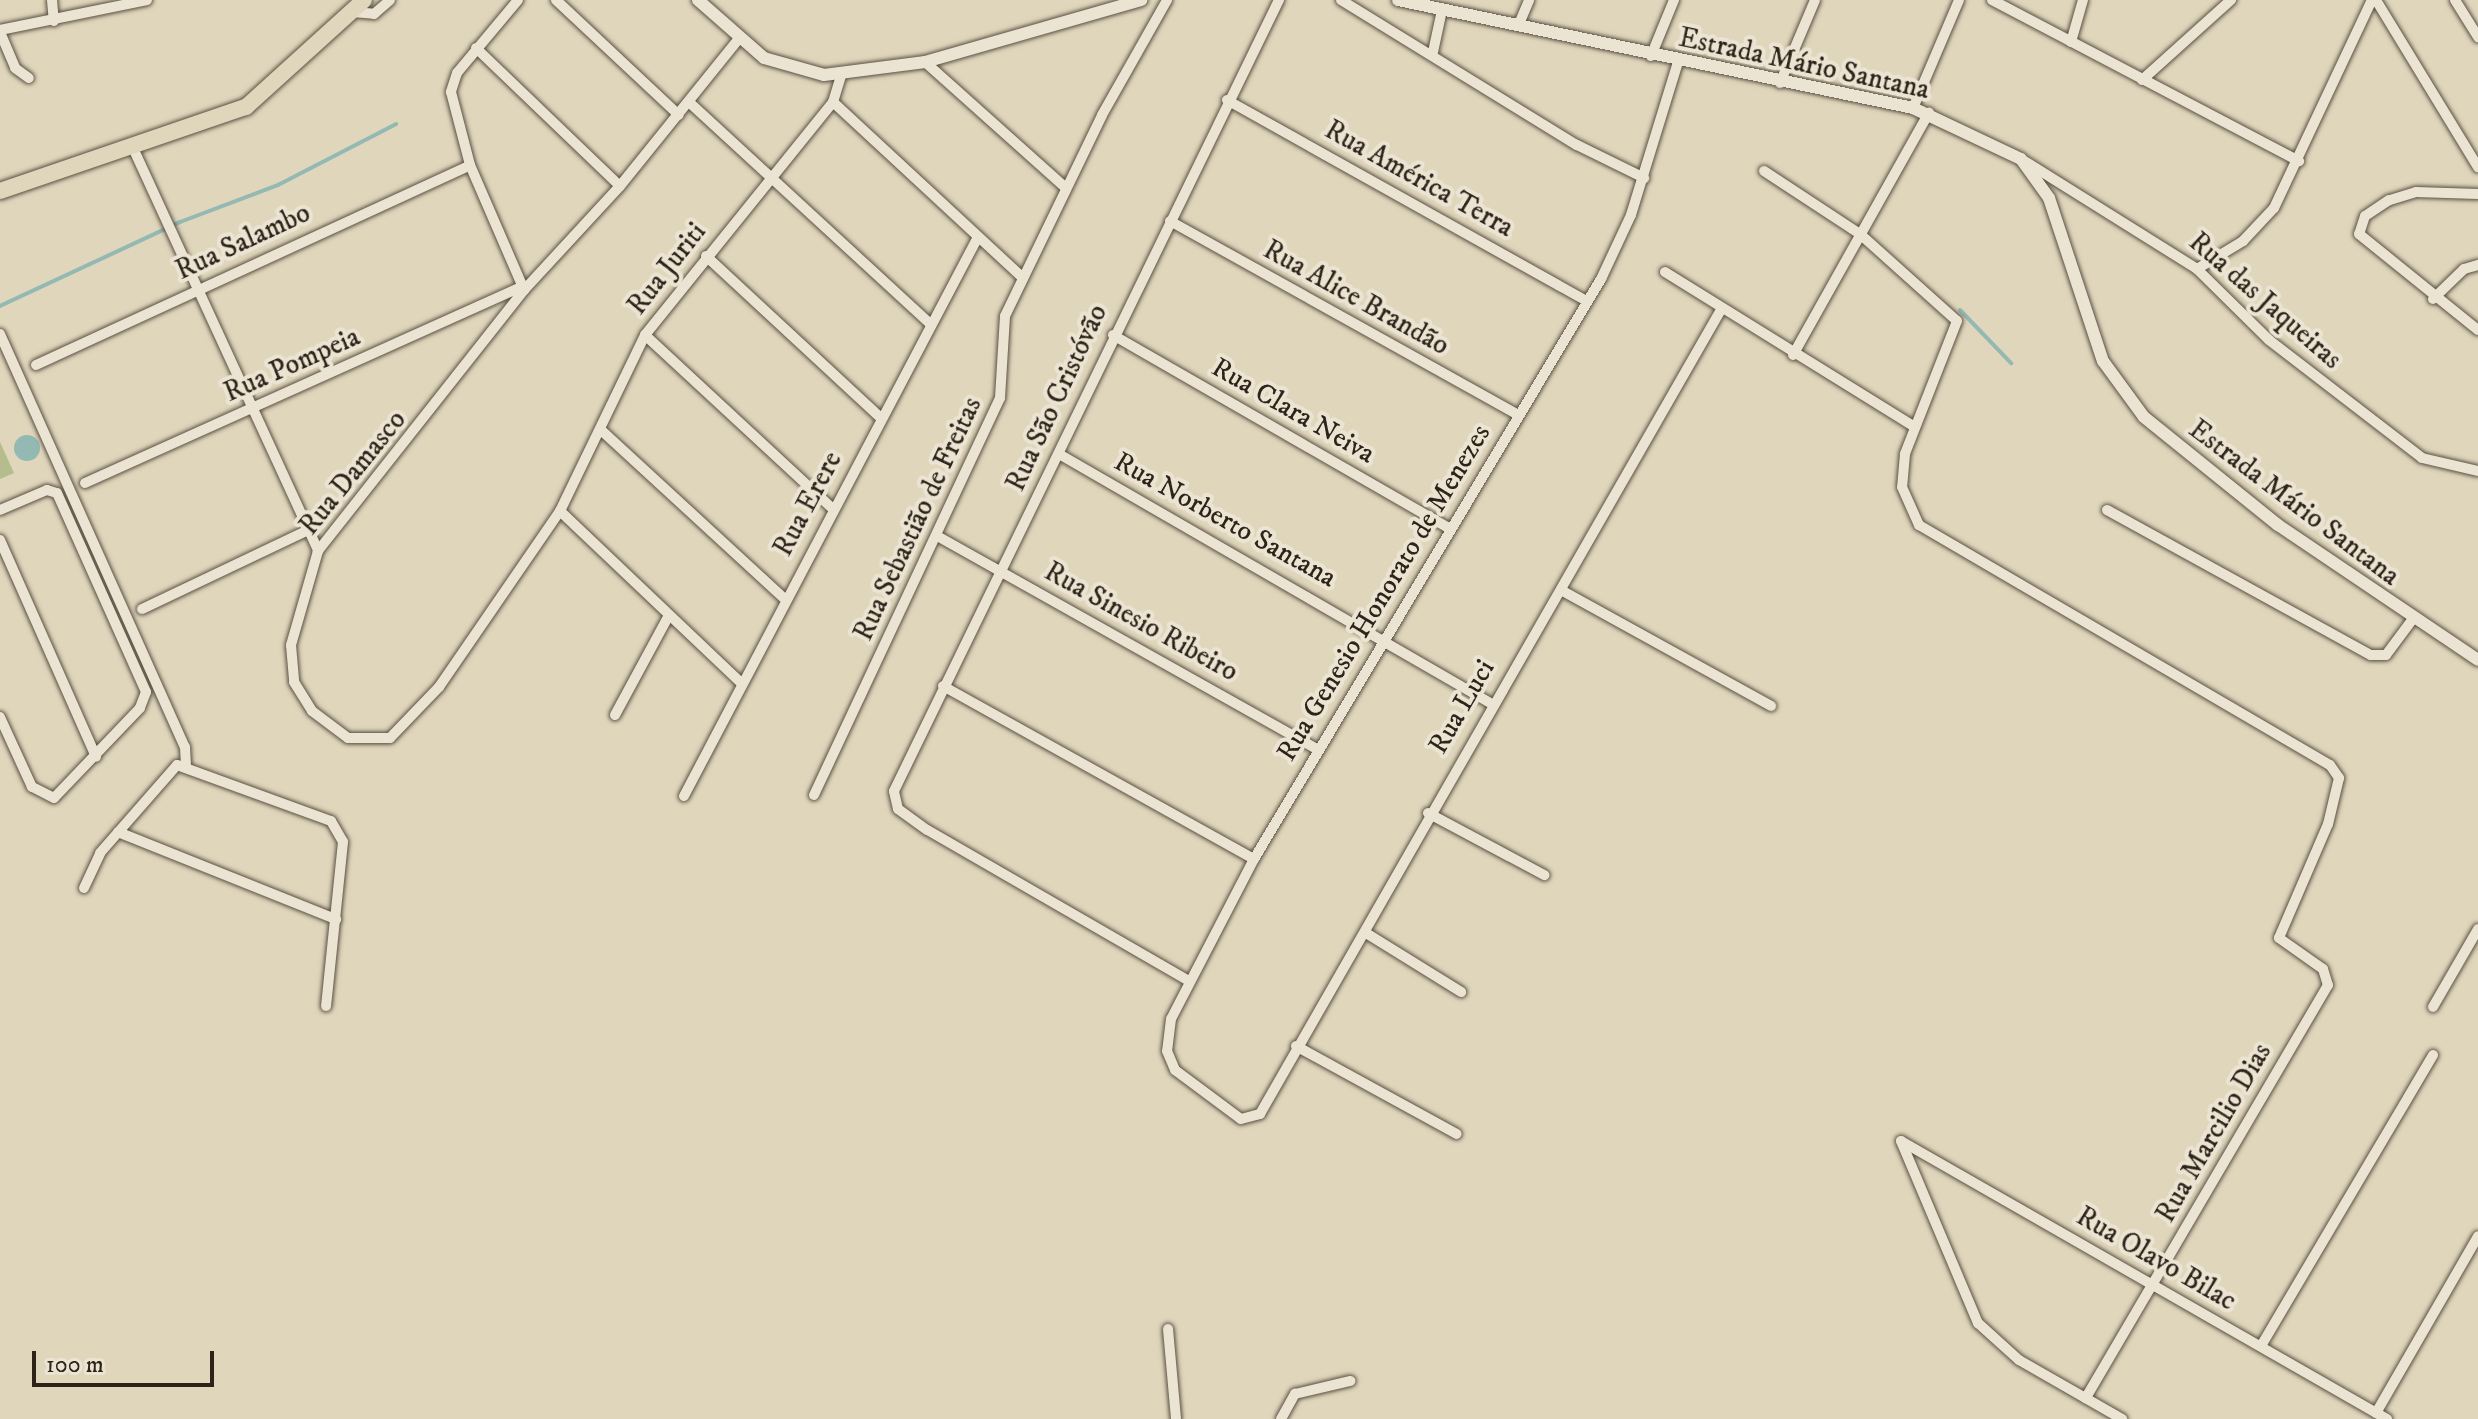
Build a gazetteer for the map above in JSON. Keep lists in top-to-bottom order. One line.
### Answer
{"streets":{"street":["Estrada Mário Santana","Rua América Terra","Rua Salambo","Rua Juriti","Rua Alice Brandão","Rua das Jaqueiras","Rua Pompeia","Rua São Cristóvão","Rua Clara Neiva","Rua Damasco","Rua Erere","Rua Sebastião de Freitas","Rua Norberto Santana","Rua Genesio Honorato de Menezes","Rua Sinesio Ribeiro","Rua Luci","Rua Marcilio Dias","Rua Olavo Bilac"]},"crossings":[["Estrada Mário Santana","Rua das Jaqueiras"],["Estrada Mário Santana","Rua Genesio Honorato de Menezes"],["Rua América Terra","Rua São Cristóvão"],["Rua América Terra","Rua Genesio Honorato de Menezes"],["Rua Juriti","Rua Damasco"],["Rua Alice Brandão","Rua São Cristóvão"],["Rua Alice Brandão","Rua Genesio Honorato de Menezes"],["Rua Pompeia","Rua Damasco"],["Rua São Cristóvão","Rua Clara Neiva"],["Rua São Cristóvão","Rua Norberto Santana"],["Rua São Cristóvão","Rua Genesio Honorato de Menezes"],["Rua São Cristóvão","Rua Sinesio Ribeiro"],["Rua Clara Neiva","Rua Genesio Honorato de Menezes"],["Rua Sebastião de Freitas","Rua Sinesio Ribeiro"],["Rua Norberto Santana","Rua Genesio Honorato de Menezes"],["Rua Norberto Santana","Rua Luci"],["Rua Genesio Honorato de Menezes","Rua Sinesio Ribeiro"],["Rua Genesio Honorato de Menezes","Rua Luci"],["Rua Marcilio Dias","Rua Olavo Bilac"]],"scale_bar":"100 m"}
